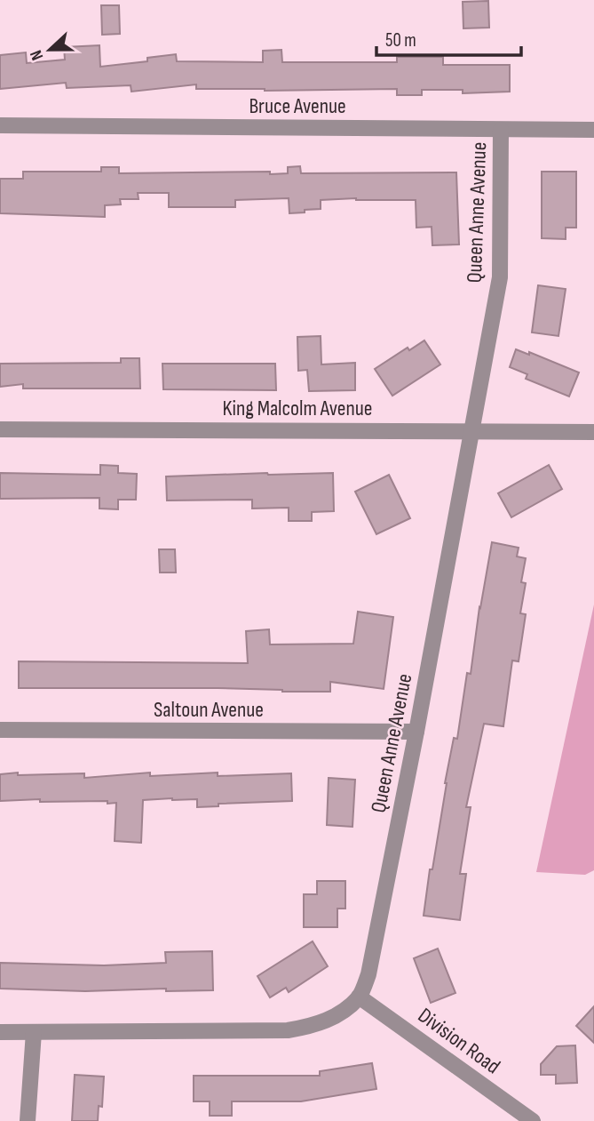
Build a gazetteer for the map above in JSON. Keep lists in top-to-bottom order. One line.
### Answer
{"streets":{"street":["Bruce Avenue","Queen Anne Avenue","King Malcolm Avenue","Saltoun Avenue","Division Road"]},"crossings":[["Bruce Avenue","Queen Anne Avenue"],["Queen Anne Avenue","King Malcolm Avenue"],["Queen Anne Avenue","Saltoun Avenue"],["Queen Anne Avenue","Division Road"]],"scale_bar":"50 m","north":"left"}
